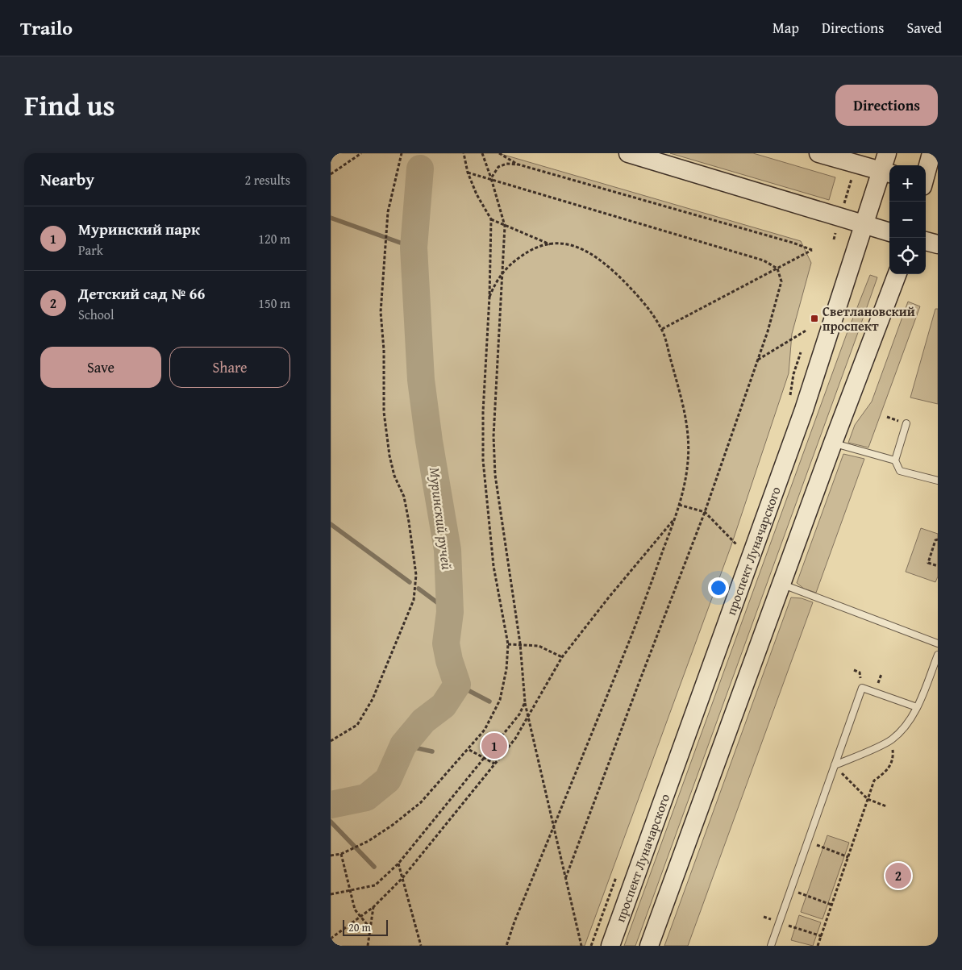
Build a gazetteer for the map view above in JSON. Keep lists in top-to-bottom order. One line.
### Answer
{"streets":{"main road":["проспект Луначарского"]},"water":["Муринский ручей"],"places":{"transit":["Светлановский проспект"]},"scale_bar":"20 m","page":{"header":"Trailo","nav":["Map","Directions","Saved"],"title":"Find us","buttons":["Directions",["Save","Share"]],"heading":["Nearby","2 results"],"map_buttons":["+","−"],"list":[{"mark":"1","name":"Муринский парк","note":"Park","value":"120 m"},{"mark":"2","name":"Детский сад № 66","note":"School","value":"150 m"}],"pins":["1","2"],"scale":"20 m"}}
